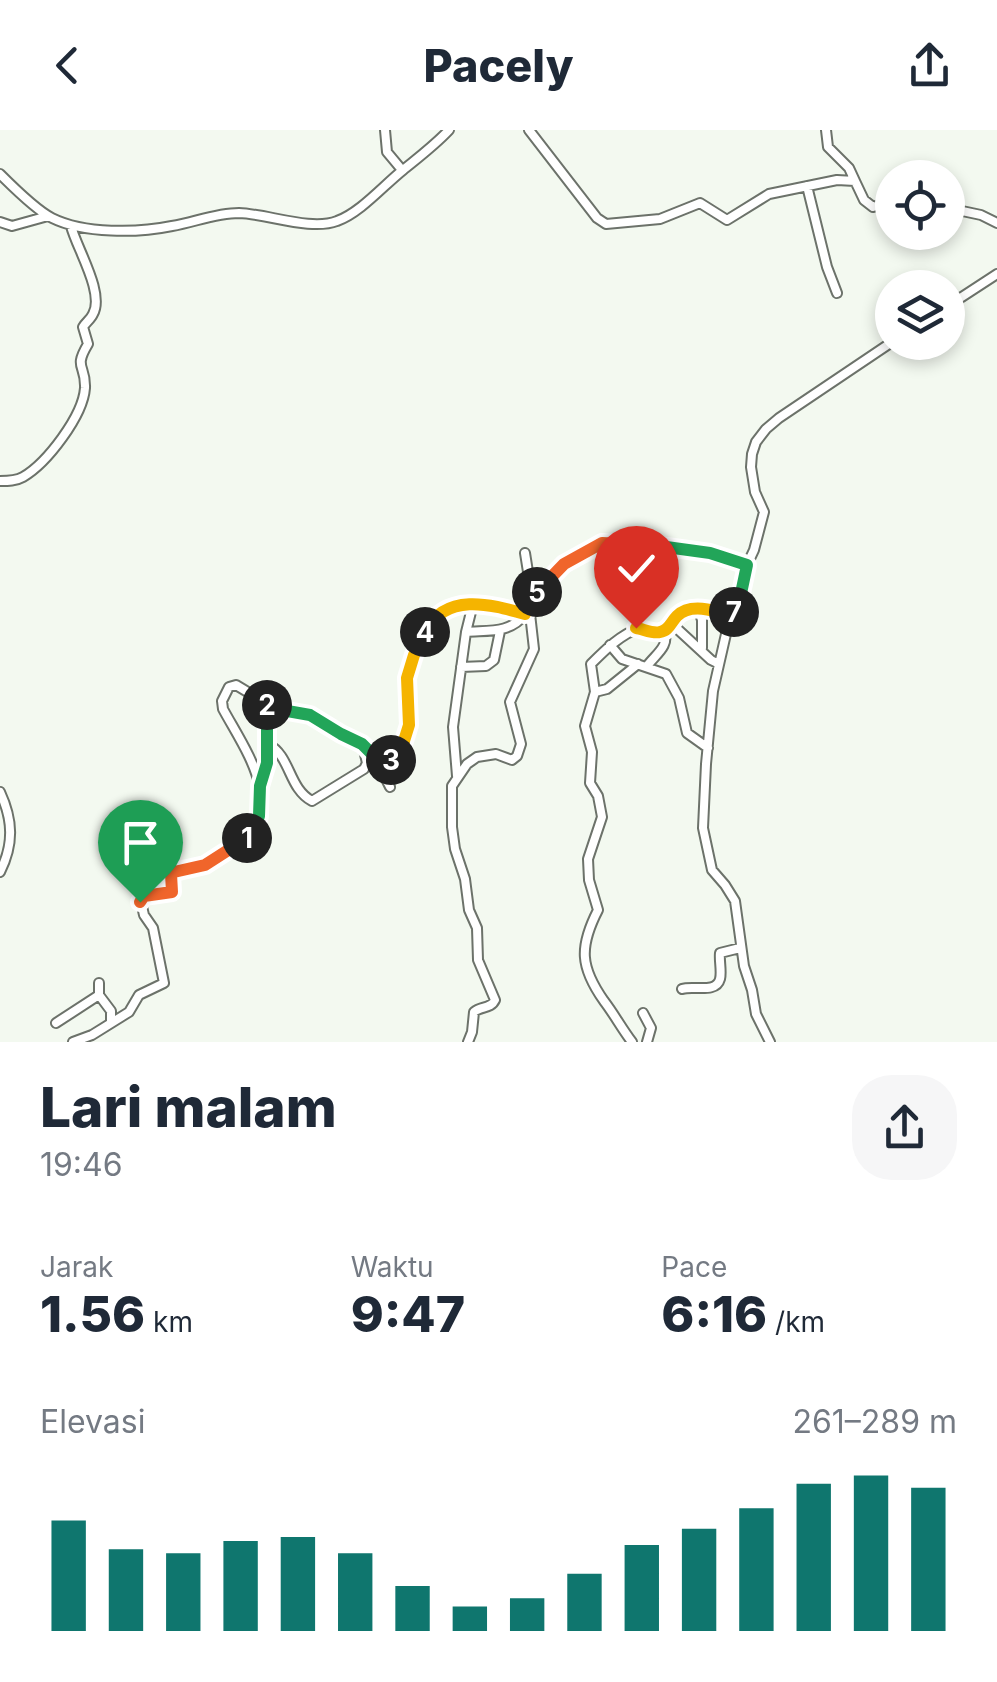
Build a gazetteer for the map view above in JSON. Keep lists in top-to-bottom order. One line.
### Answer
{"page":{"header":"Pacely","pins":["5","7","4","2","3","1"],"heading":["Lari malam","19:46"],"stats":[["Jarak","1.56 km"],["Waktu","9:47"],["Pace","6:16 /km"]],"chart":["Elevasi","261–289 m"]}}
